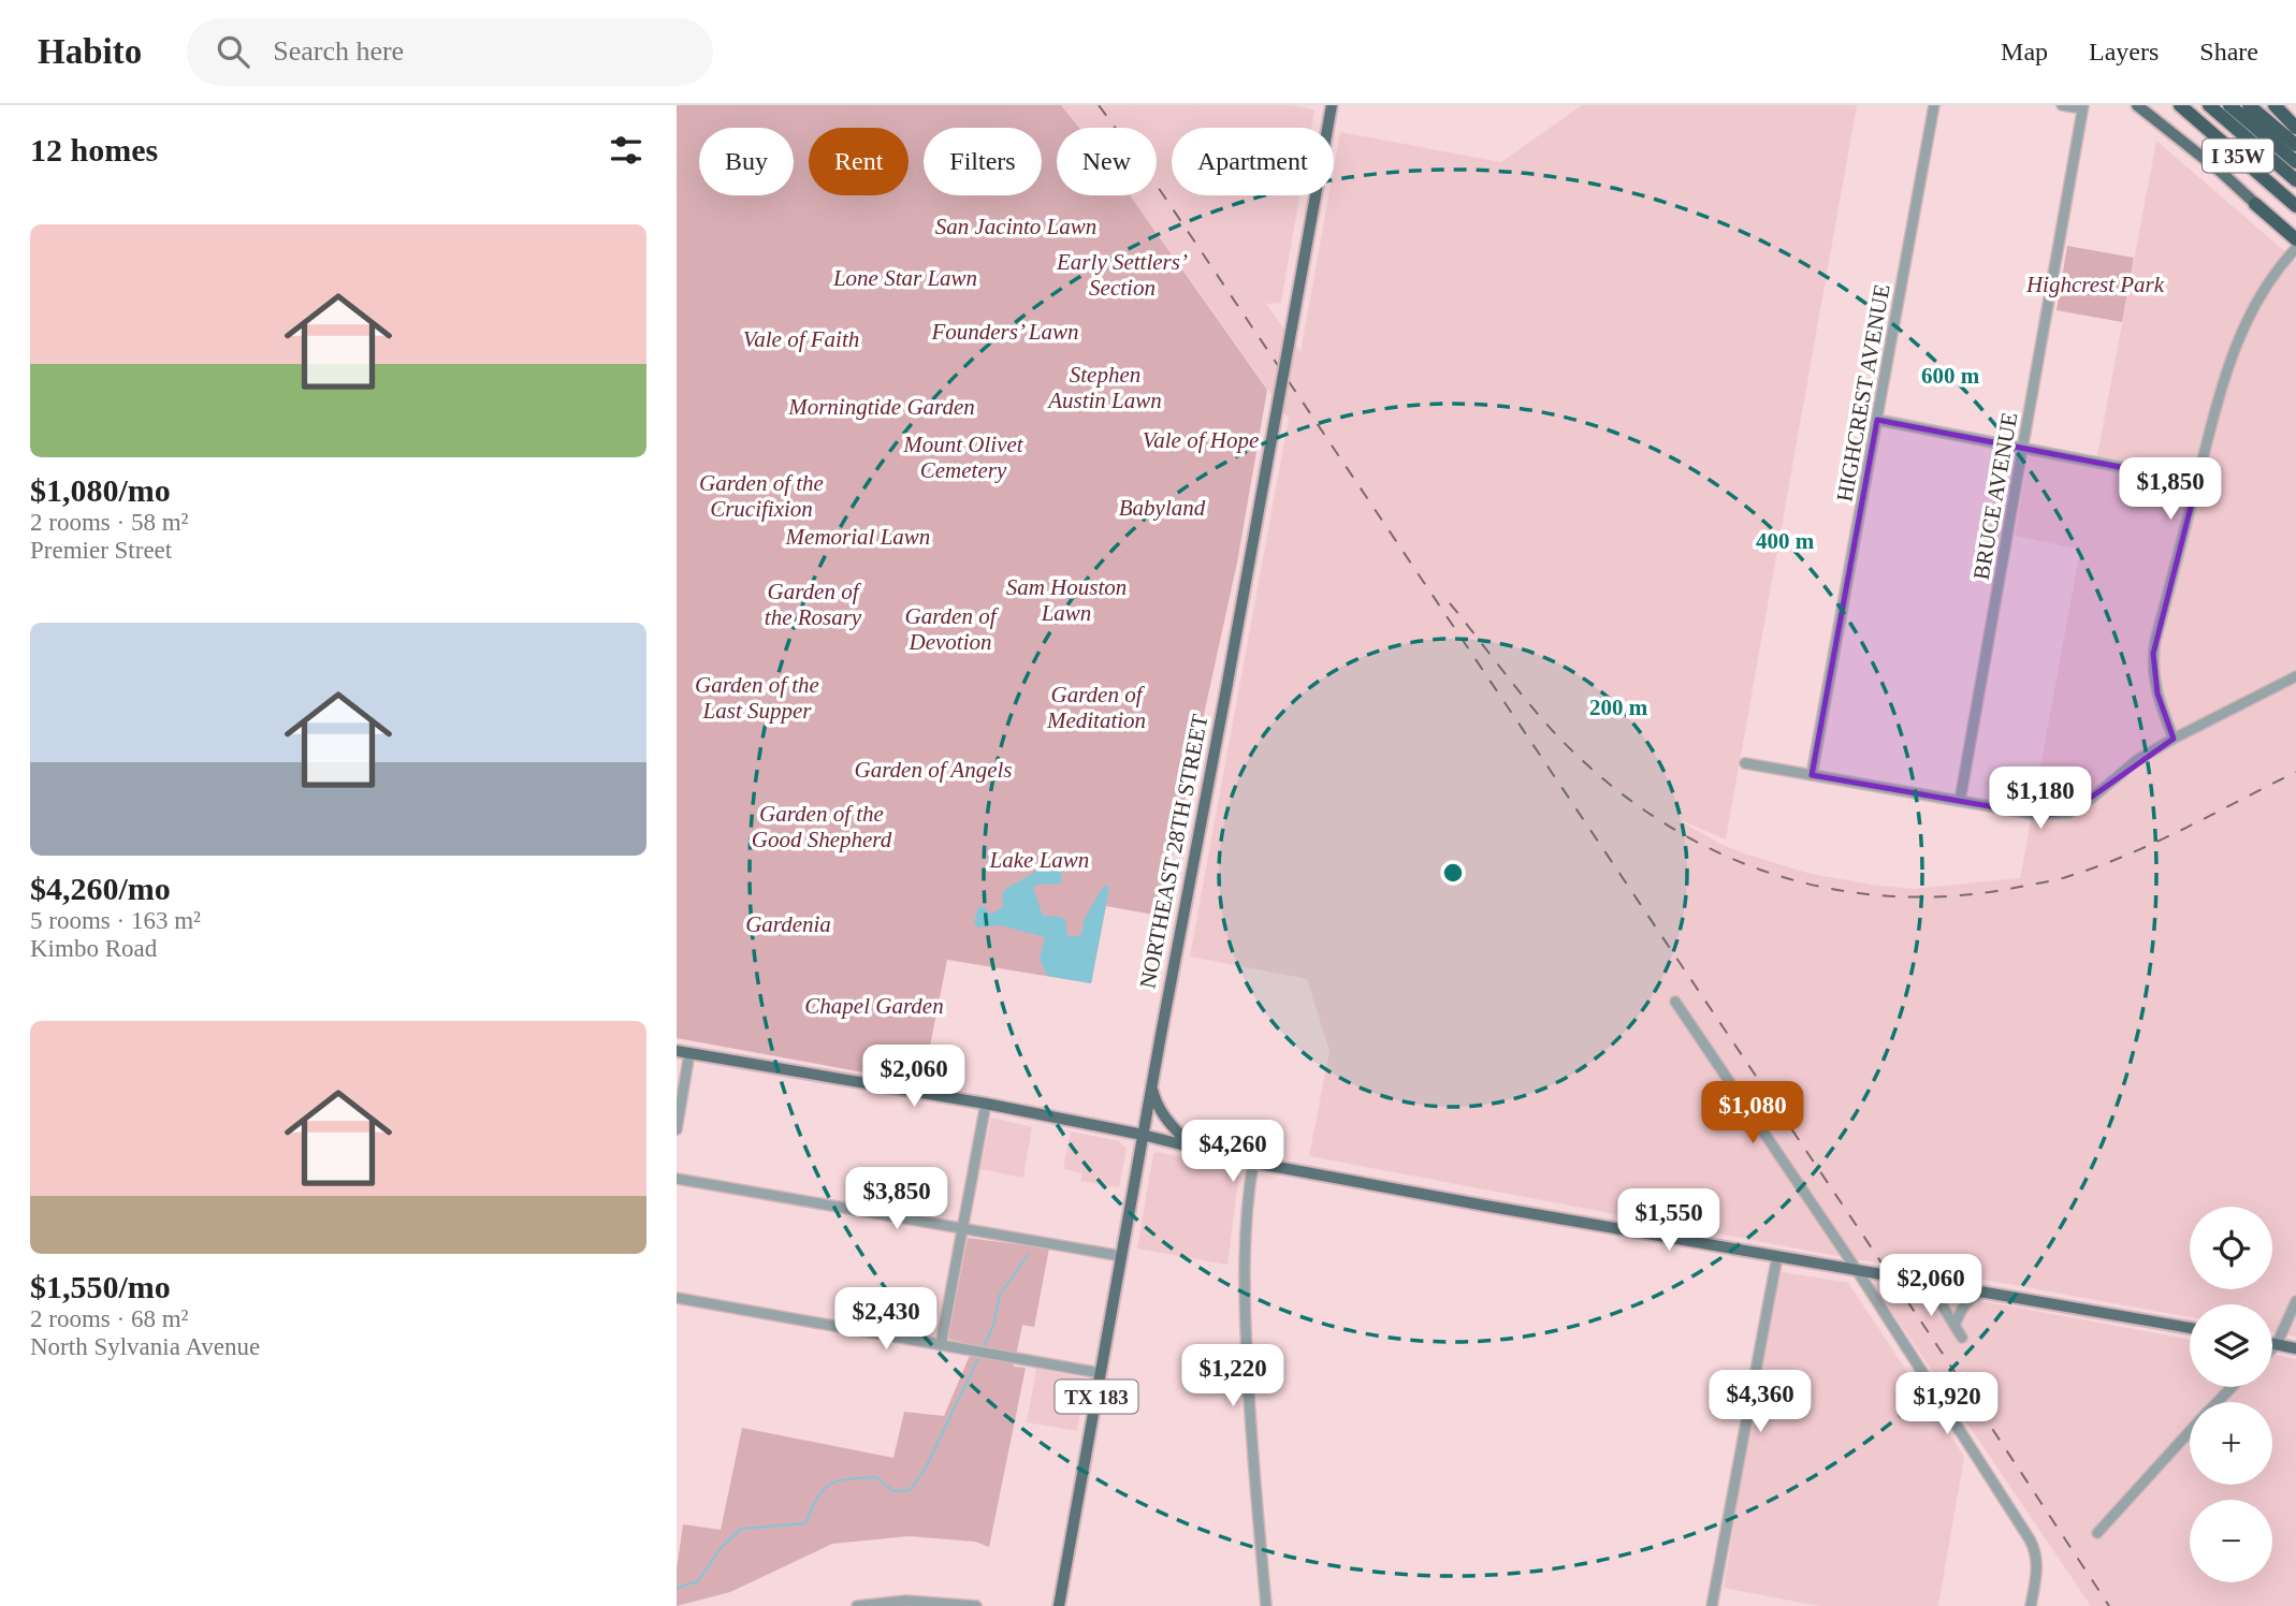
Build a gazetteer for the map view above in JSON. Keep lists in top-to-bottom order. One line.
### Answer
{"streets":{"highway":["I 35W"],"main road":["NORTHEAST 28TH STREET","TX 183"],"street":["HIGHCREST AVENUE","BRUCE AVENUE"]},"parks":["San Jacinto Lawn","Early Settlers’ Section","Lone Star Lawn","Highcrest Park","Founders’ Lawn","Vale of Faith","Stephen Austin Lawn","Morningtide Garden","Vale of Hope","Mount Olivet Cemetery","Garden of the Crucifixion","Babyland","Memorial Lawn","Sam Houston Lawn","Garden of the Rosary","Garden of Devotion","Garden of the Last Supper","Garden of Meditation","Garden of Angels","Garden of the Good Shepherd","Lake Lawn","Gardenia","Chapel Garden"],"page":{"header":"Habito","search":"Search here","nav":["Map","Layers","Share"],"heading":"12 homes","chip":["Buy","Rent","Filters","New","Apartment"],"list":[{"name":"$1,080/mo","note":"2 rooms · 58 m² · Premier Street"},{"name":"$4,260/mo","note":"5 rooms · 163 m² · Kimbo Road"},{"name":"$1,550/mo","note":"2 rooms · 68 m² · North Sylvania Avenue"}],"price":["$1,850","$1,180","$2,060","$1,080","$4,260","$3,850","$1,550","$2,060","$2,430","$1,220","$4,360","$1,920"],"map_buttons":["+","−"]},"rings":["600 m","400 m","200 m"]}
